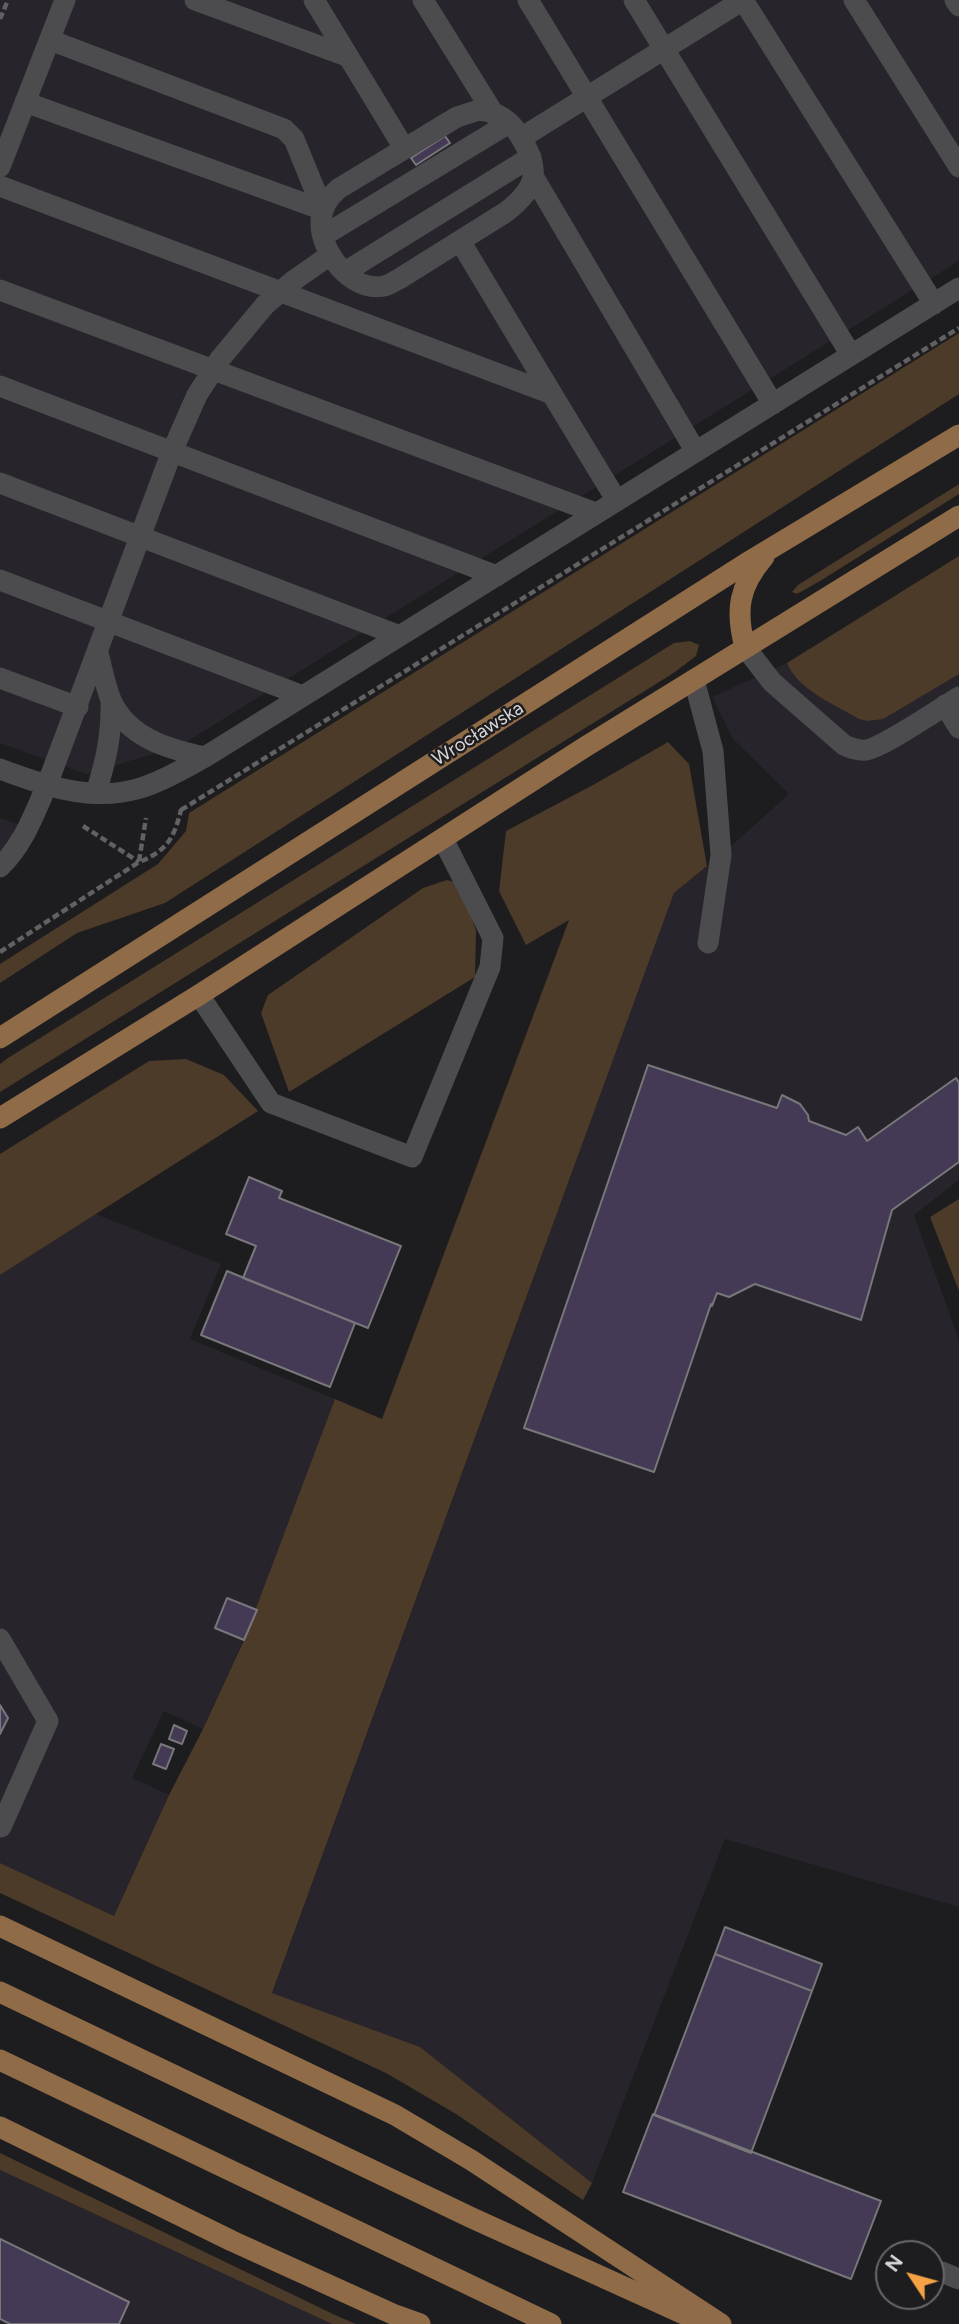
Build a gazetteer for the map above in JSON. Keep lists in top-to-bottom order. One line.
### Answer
{"streets":{"main road":["Wrocławska"]},"north":"top left"}
